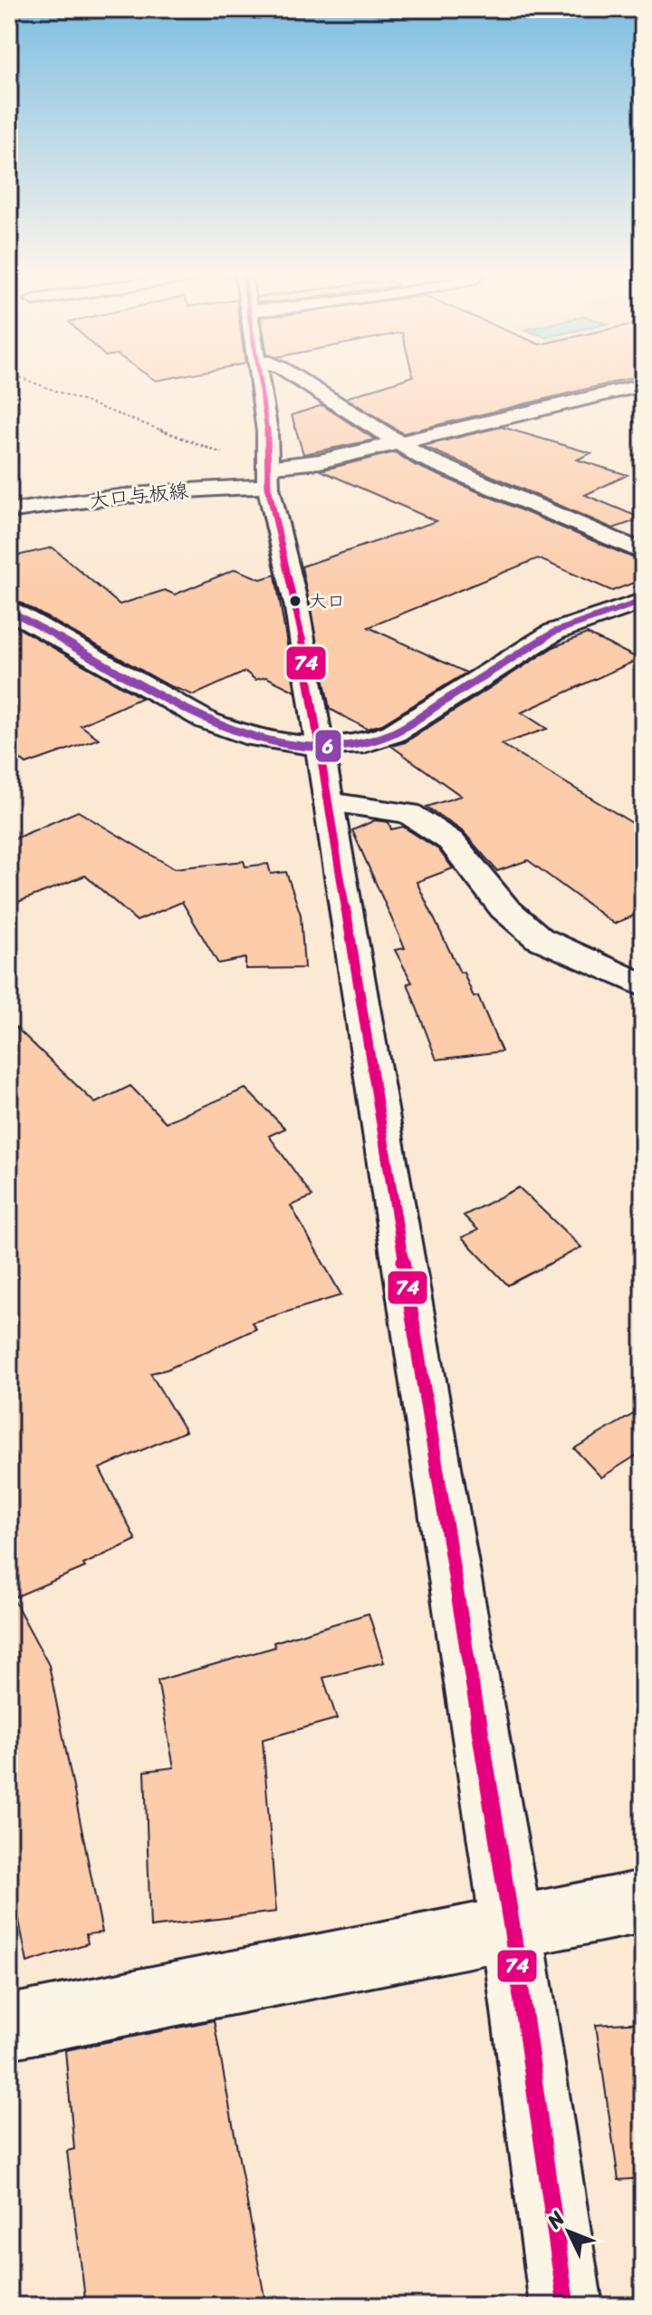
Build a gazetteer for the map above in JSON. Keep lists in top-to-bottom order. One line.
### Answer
{"streets":{"street":["大口与板線"]},"places":["大口"],"lines":["transit line 74","transit line 6"],"north":"top left"}
